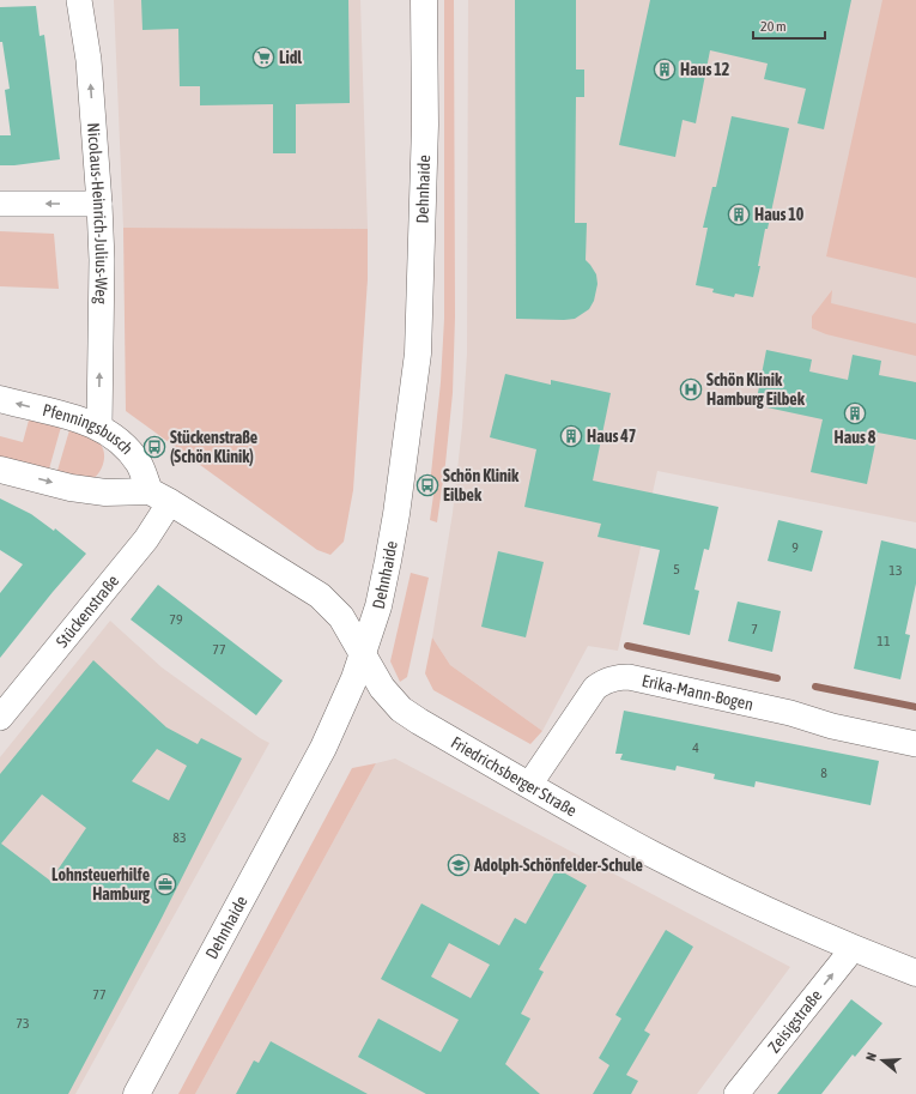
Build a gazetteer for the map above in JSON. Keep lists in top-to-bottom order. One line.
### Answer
{"streets":{"street":["Dehnhaide","Nicolaus-Heinrich-Julius-Weg","Pfenningsbusch","Stückenstraße","Erika-Mann-Bogen","Friedrichsberger Straße","Zeisigstraße"]},"crossings":[["Dehnhaide","Friedrichsberger Straße"],["Nicolaus-Heinrich-Julius-Weg","Pfenningsbusch"],["Pfenningsbusch","Stückenstraße"],["Pfenningsbusch","Friedrichsberger Straße"],["Stückenstraße","Friedrichsberger Straße"],["Erika-Mann-Bogen","Friedrichsberger Straße"],["Friedrichsberger Straße","Zeisigstraße"]],"one_way":["Nicolaus-Heinrich-Julius-Weg","Zeisigstraße"],"places":{"supermarket":["Lidl"],"building":["Haus 12","Haus 10","Haus 8","Haus 47"],"hospital":["Schön Klinik Hamburg Eilbek"],"bus stop":["Stückenstraße (Schön Klinik)","Schön Klinik Eilbek"],"school or university":["Adolph-Schönfelder-Schule"],"office":["Lohnsteuerhilfe Hamburg"]},"house_numbers":["9","5","13","79","7","11","77","4","8","83","77","73"],"scale_bar":"20 m","north":"left"}
